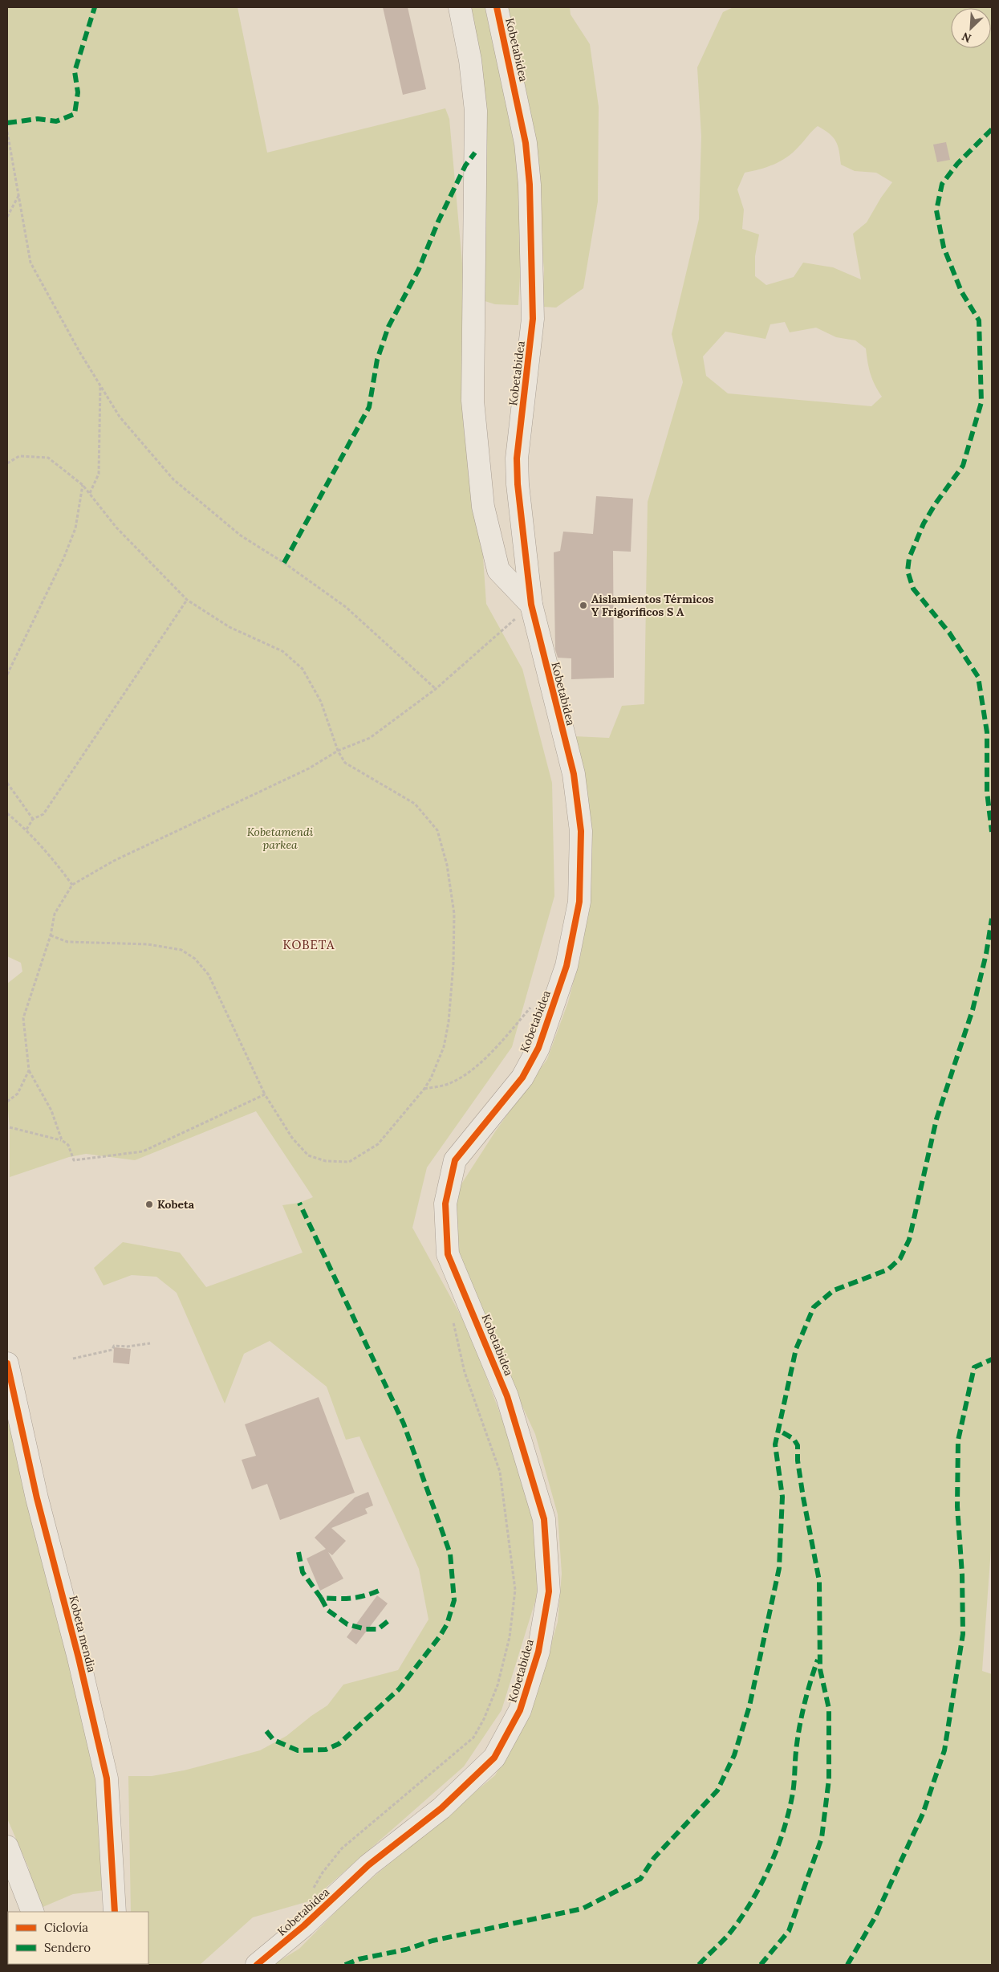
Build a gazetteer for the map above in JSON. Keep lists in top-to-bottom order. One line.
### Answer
{"streets":{"street":["Kobetabidea","Kobeta mendia"]},"districts":["KOBETA"],"parks":["Kobetamendi parkea"],"places":["Aislamientos Térmicos Y Frigoríficos S A","Kobeta"],"legend":["Ciclovía","Sendero"],"north":"bottom left"}
